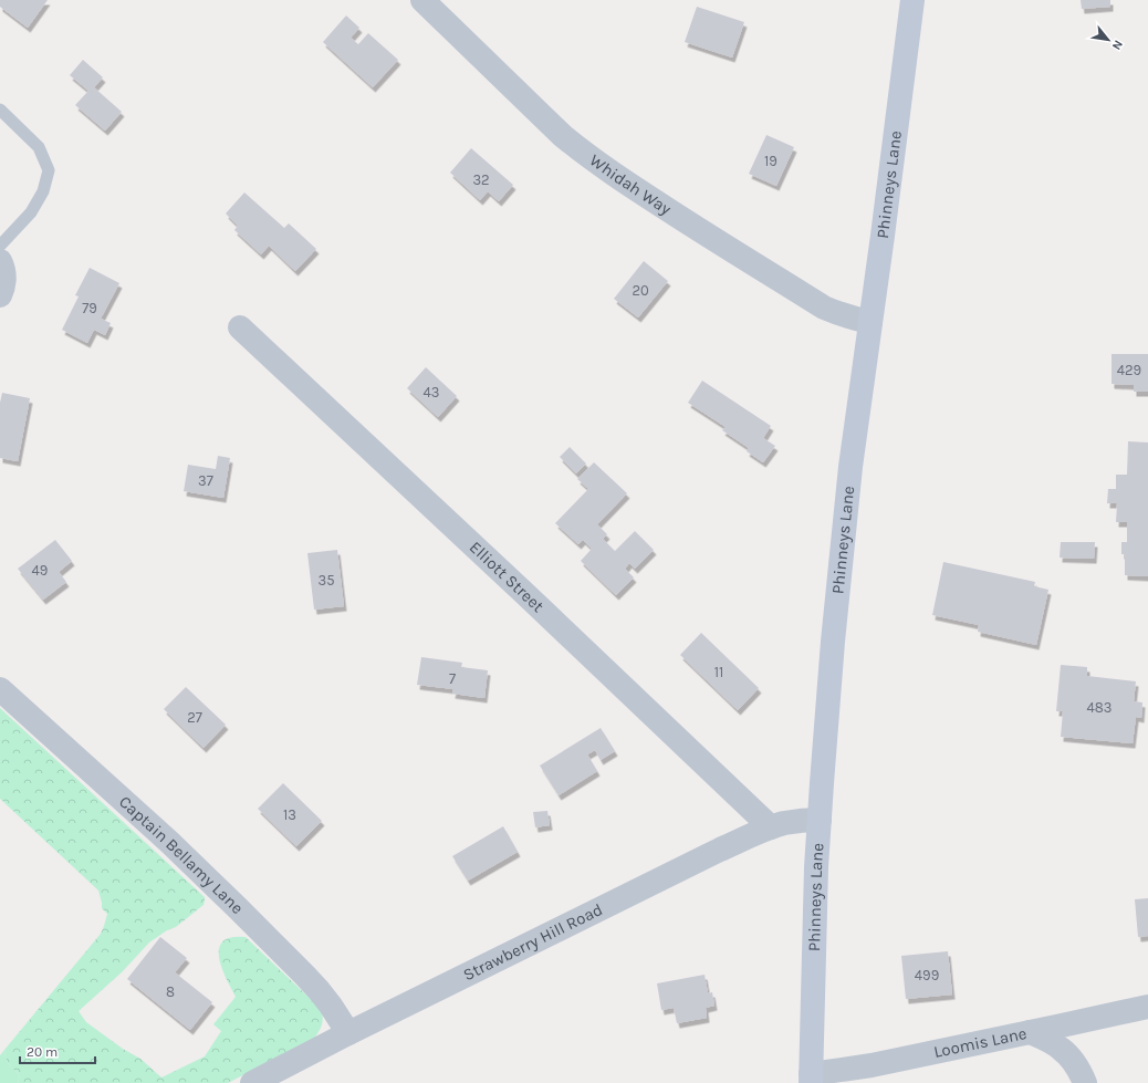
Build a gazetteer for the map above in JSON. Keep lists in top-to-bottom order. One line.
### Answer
{"streets":{"main road":["Phinneys Lane"],"street":["Whidah Way","Elliott Street","Captain Bellamy Lane","Strawberry Hill Road","Loomis Lane"]},"crossings":[["Whidah Way","Phinneys Lane"],["Phinneys Lane","Strawberry Hill Road"],["Phinneys Lane","Loomis Lane"],["Elliott Street","Strawberry Hill Road"],["Captain Bellamy Lane","Strawberry Hill Road"]],"house_numbers":["19","32","20","79","429","43","37","49","35","11","7","483","27","13","499","8"],"scale_bar":"20 m","north":"bottom right"}
